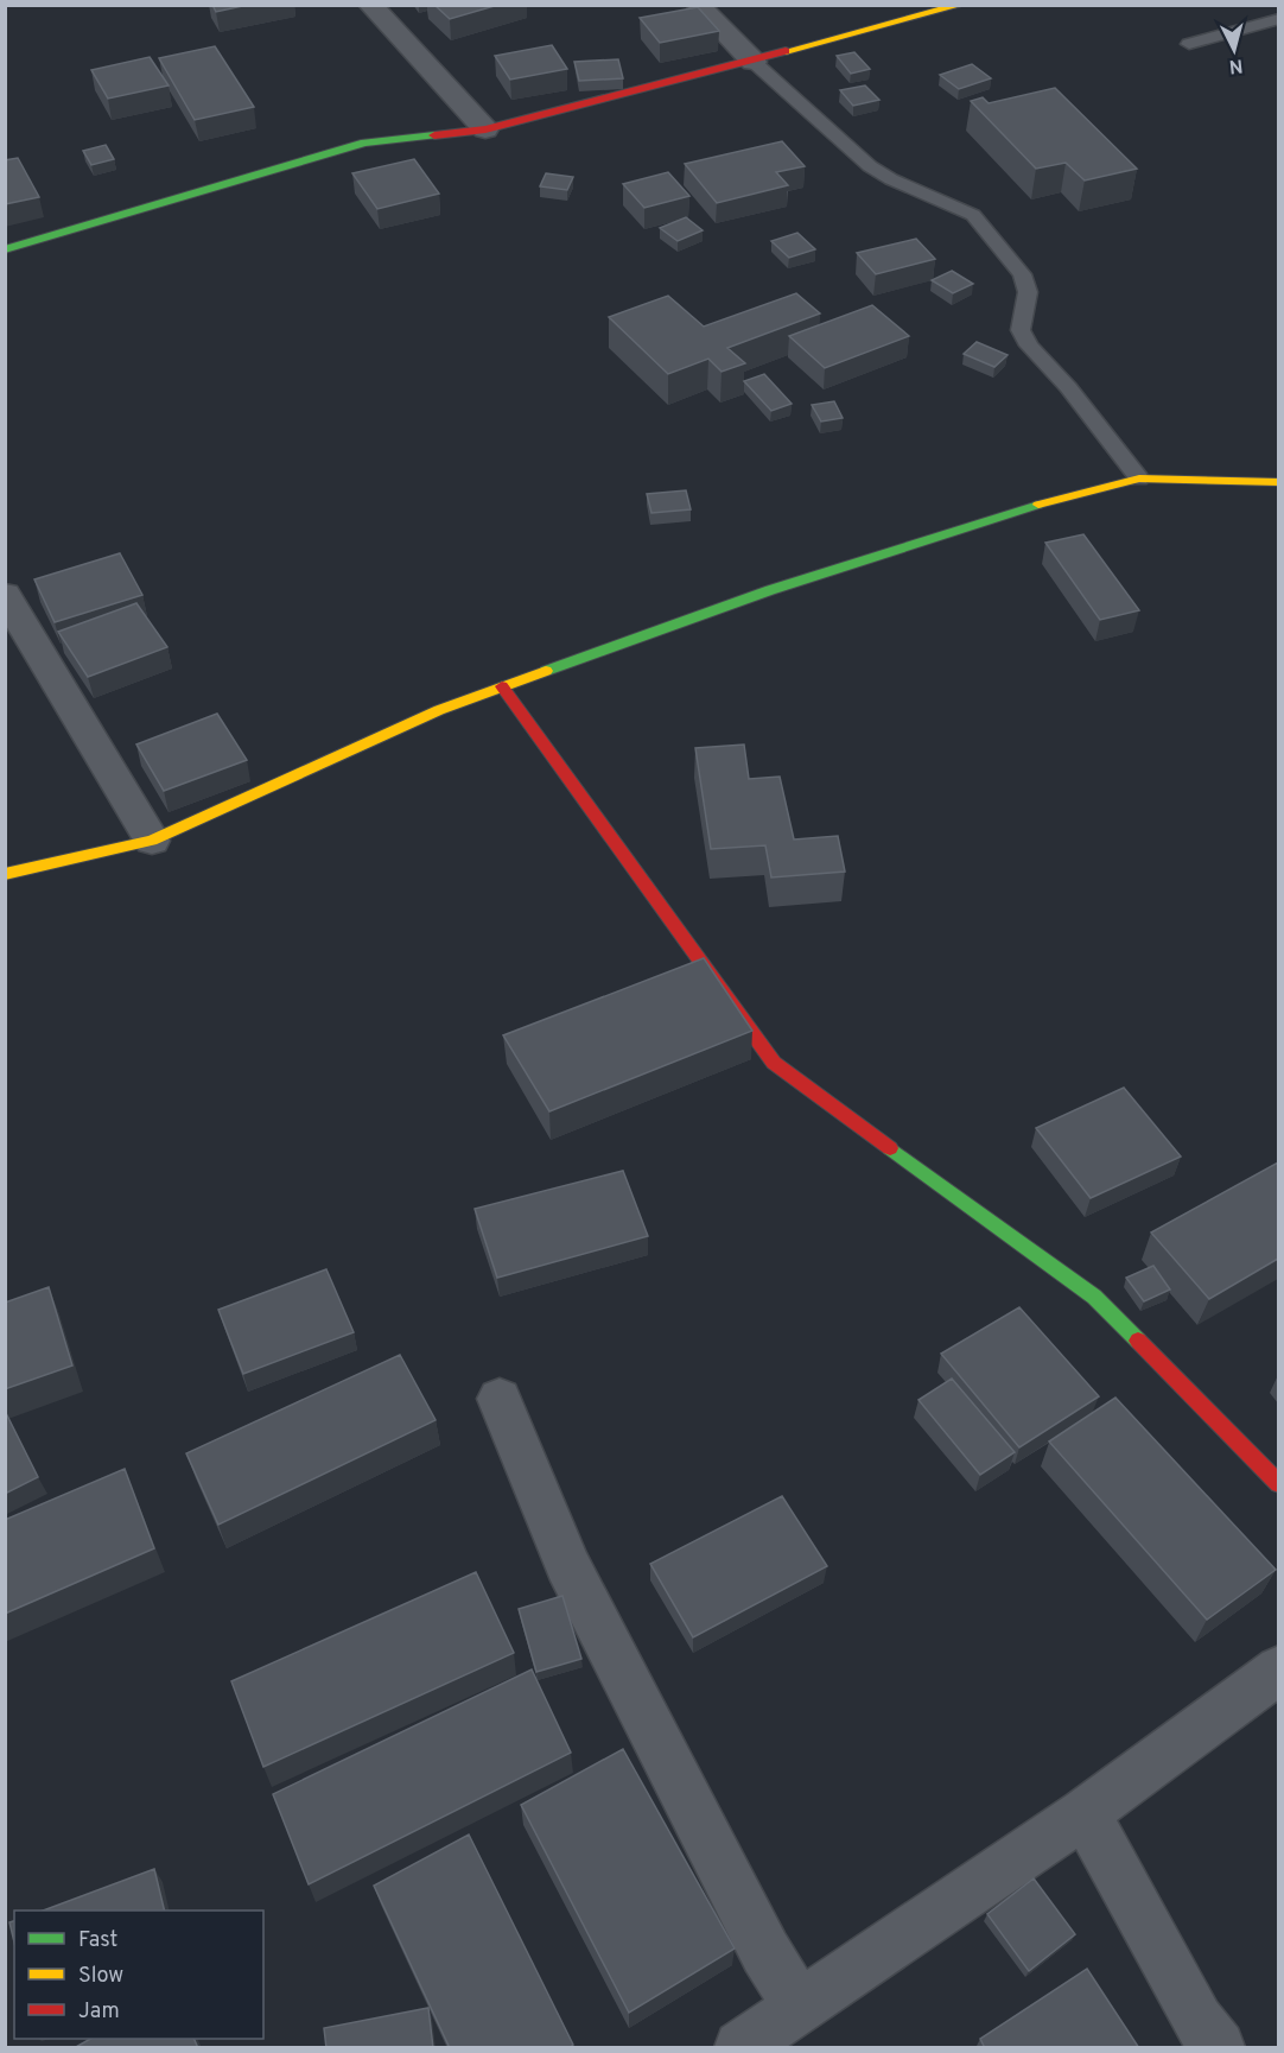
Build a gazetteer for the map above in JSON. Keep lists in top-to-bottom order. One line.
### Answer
{"legend":["Fast","Slow","Jam"],"north":"bottom"}
